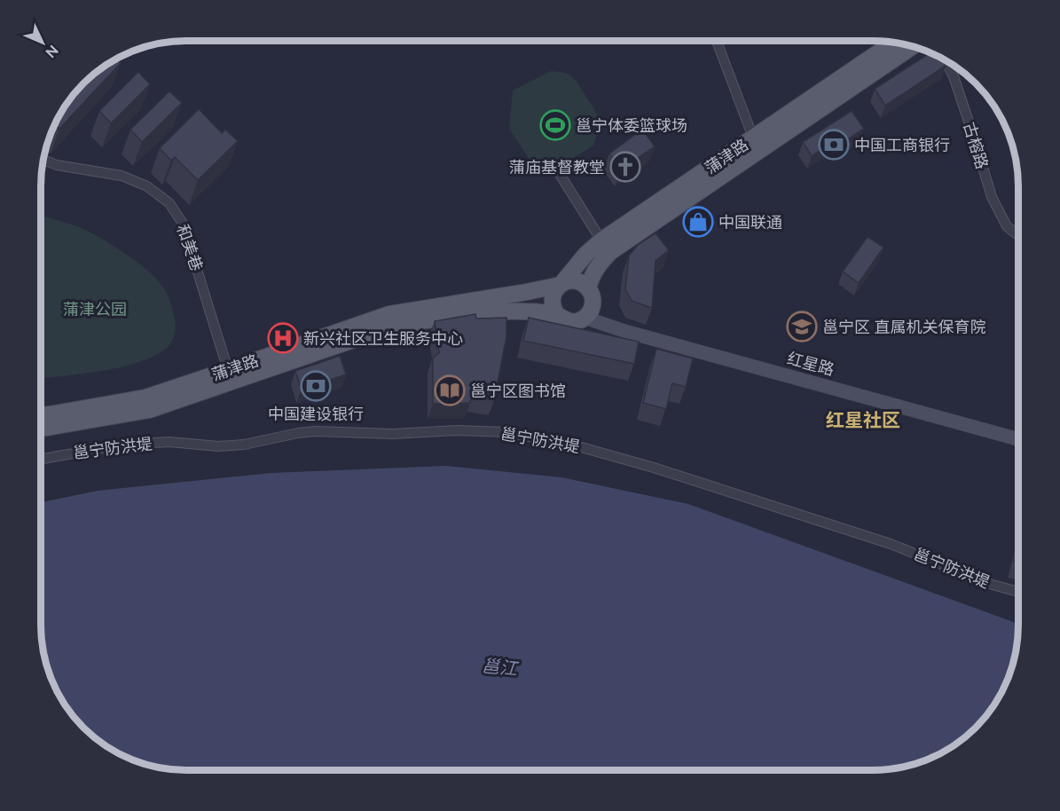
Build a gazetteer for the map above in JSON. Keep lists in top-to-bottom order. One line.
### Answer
{"streets":{"main road":["蒲津路","红星路"],"street":["古榕路","和美巷","邕宁防洪堤"]},"crossings":[["蒲津路","和美巷"],["蒲津路","红星路"]],"districts":["红星社区"],"water":["邕江"],"parks":["蒲津公园"],"places":{"sports":["邕宁体委篮球场"],"bank":["中国工商银行","中国建设银行"],"church":["蒲庙基督教堂"],"shop":["中国联通"],"school or university":["邕宁区 直属机关保育院"],"hospital":["新兴社区卫生服务中心"],"library":["邕宁区图书馆"]},"north":"bottom right"}
